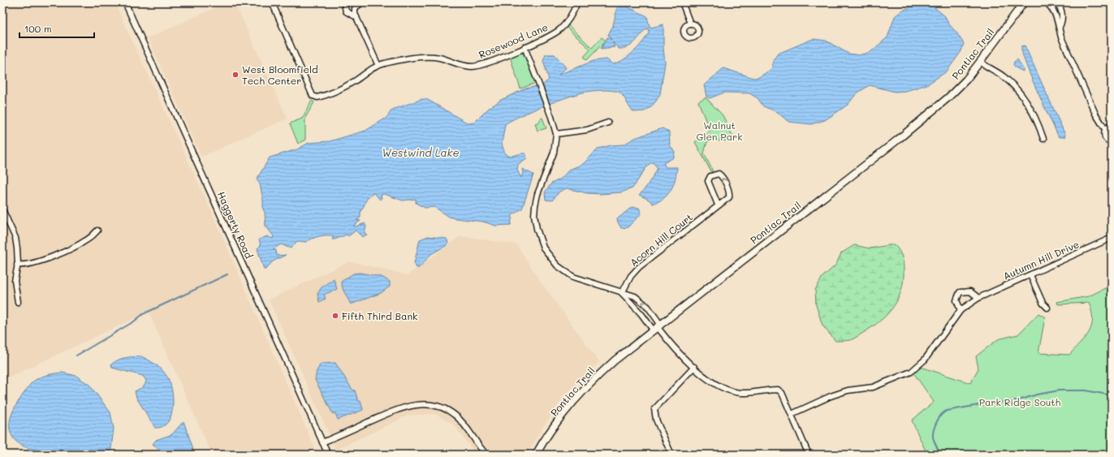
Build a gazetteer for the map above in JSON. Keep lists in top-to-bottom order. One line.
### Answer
{"streets":{"main road":["Pontiac Trail"],"street":["Rosewood Lane","Haggerty Road","Acorn Hill Court","Autumn Hill Drive"]},"water":["Westwind Lake"],"parks":["Walnut Glen Park","Park Ridge South"],"places":["West Bloomfield Tech Center","Fifth Third Bank"],"scale_bar":"100 m"}
